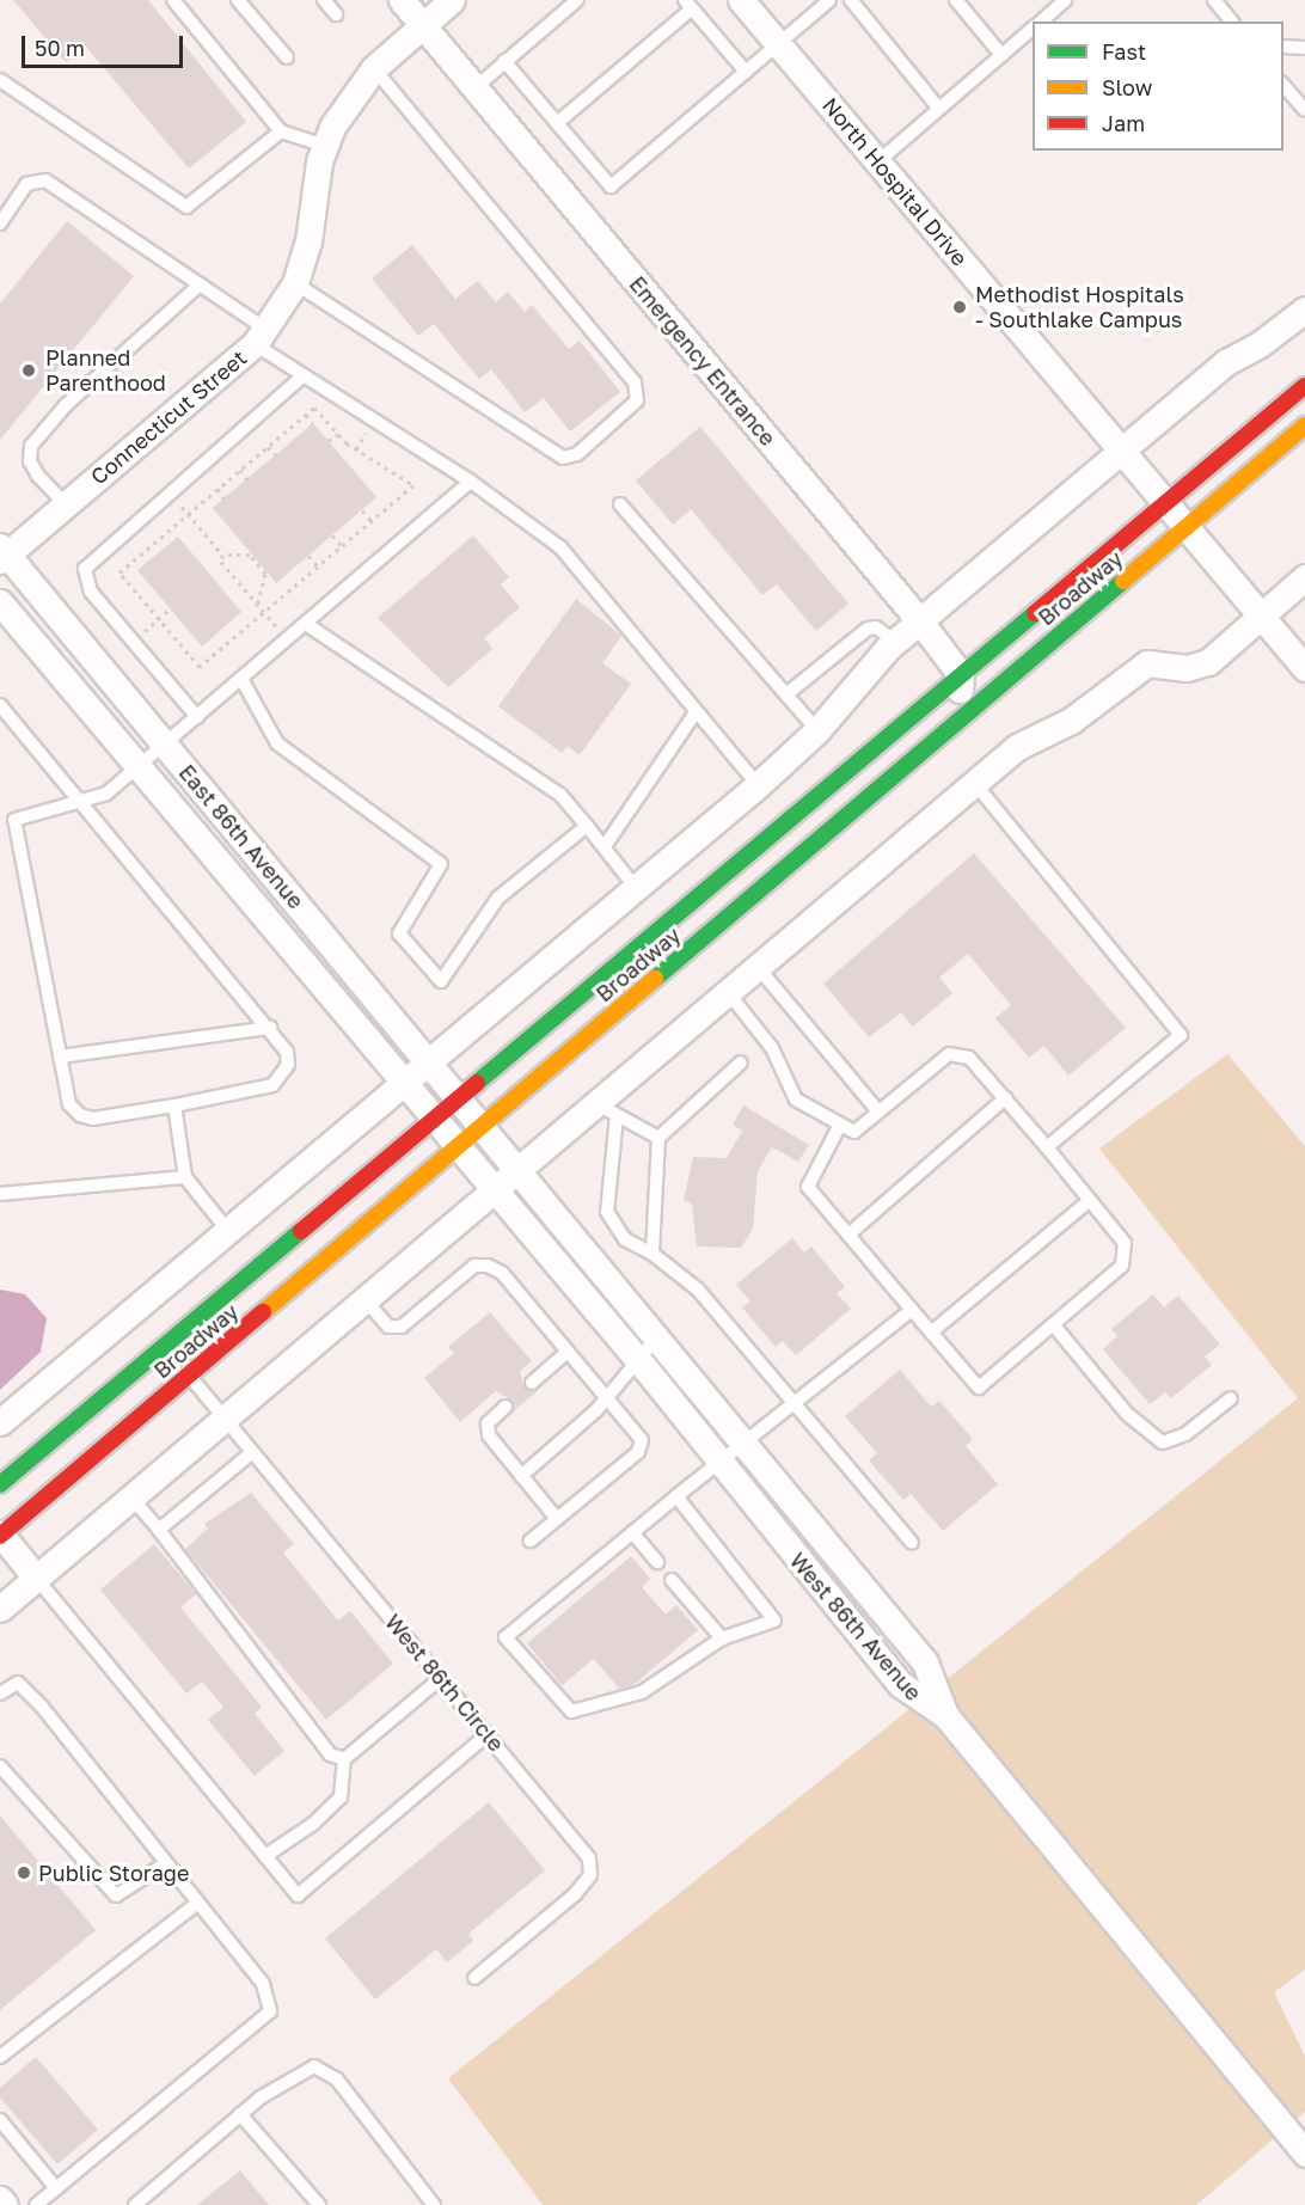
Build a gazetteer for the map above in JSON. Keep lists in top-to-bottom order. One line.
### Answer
{"streets":{"main road":["Broadway"],"street":["North Hospital Drive","Emergency Entrance","Connecticut Street","East 86th Avenue","West 86th Avenue"],"lane":["West 86th Circle"]},"crossings":[["North Hospital Drive","Broadway"],["Emergency Entrance","Connecticut Street"],["Emergency Entrance","Broadway"],["Connecticut Street","East 86th Avenue"],["Broadway","East 86th Avenue"],["Broadway","West 86th Avenue"],["Broadway","West 86th Circle"],["East 86th Avenue","West 86th Avenue"]],"places":["Methodist Hospitals - Southlake Campus","Planned Parenthood","Public Storage"],"legend":["Fast","Slow","Jam"],"scale_bar":"50 m"}
